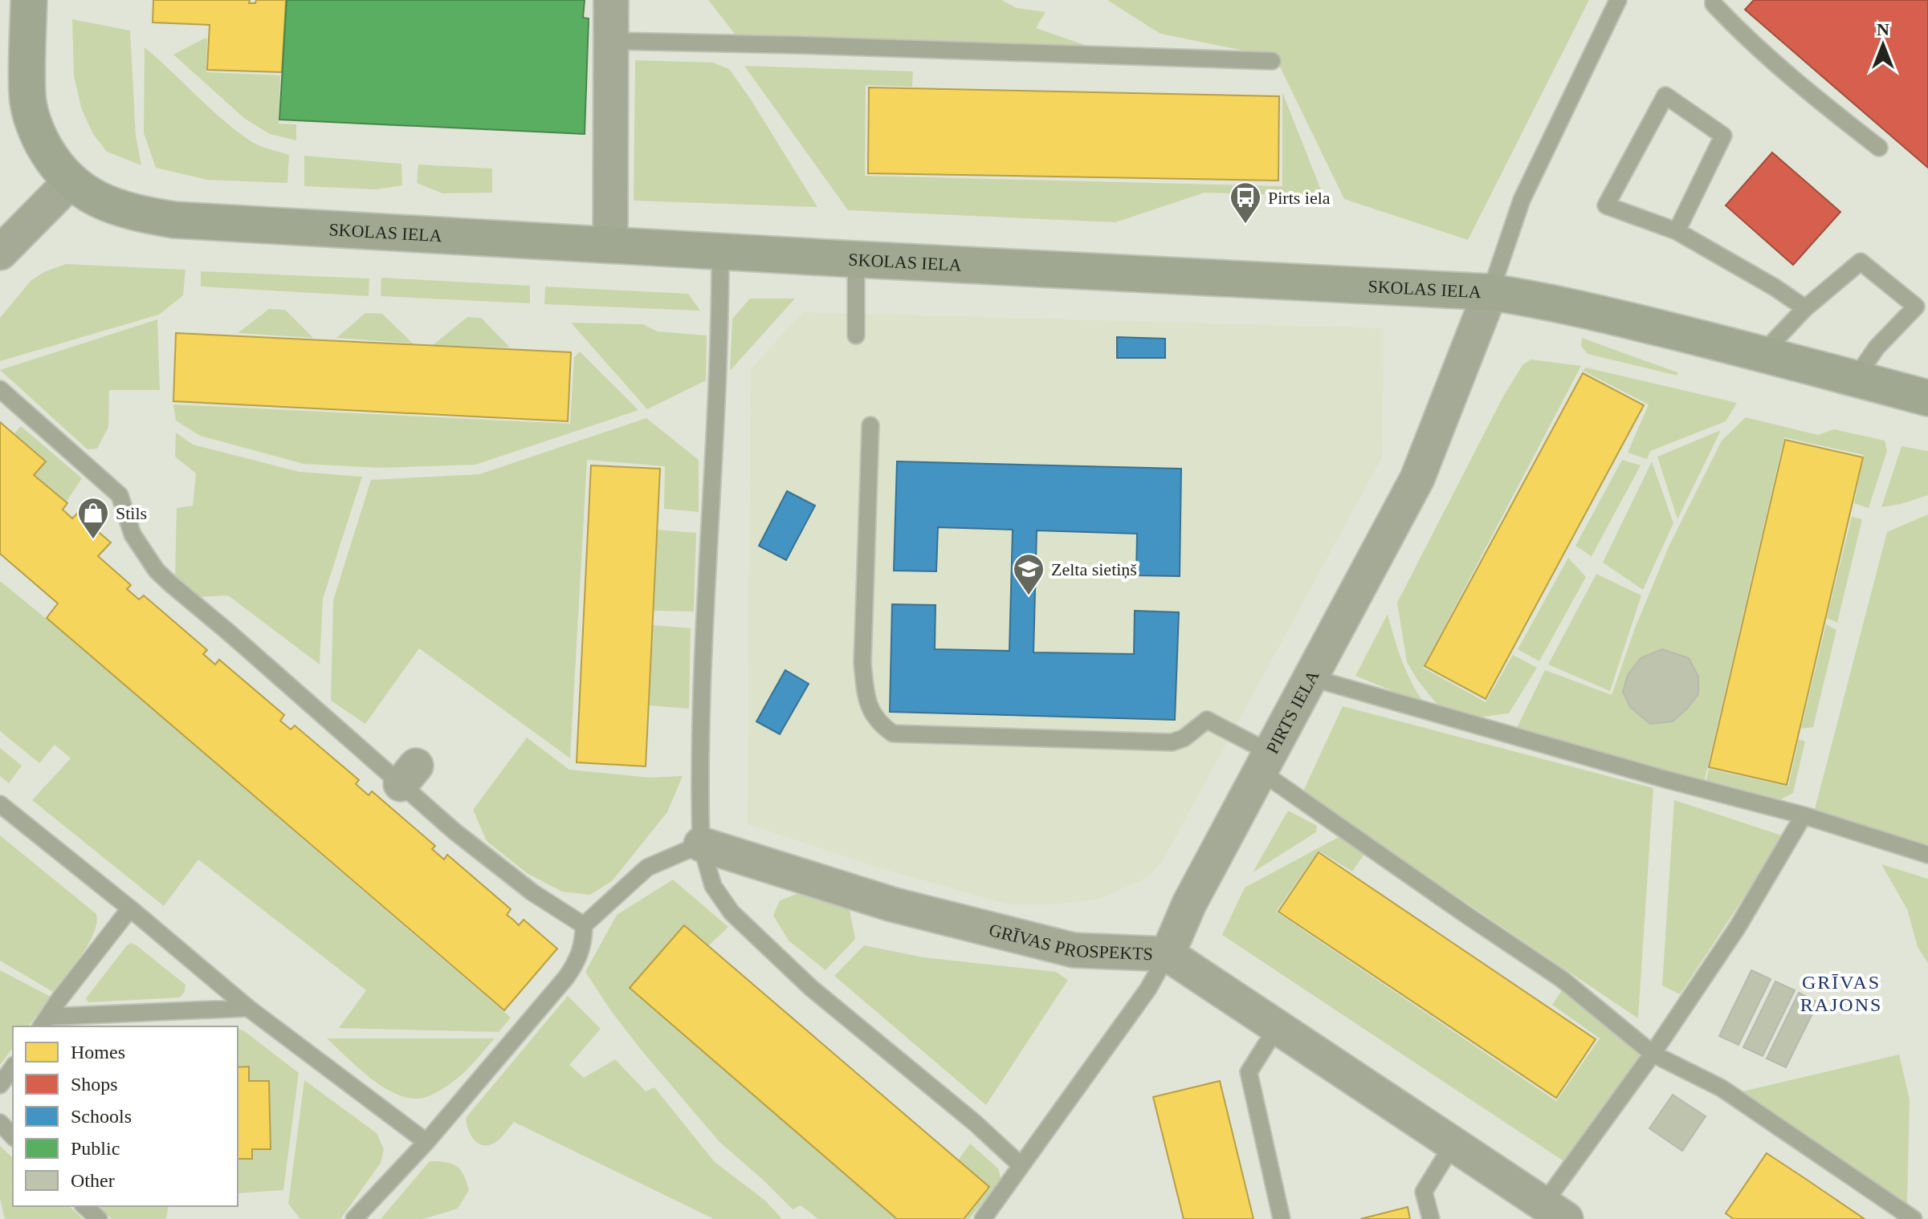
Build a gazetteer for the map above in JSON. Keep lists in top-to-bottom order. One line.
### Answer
{"streets":{"main road":["SKOLAS IELA"],"street":["PIRTS IELA","GRĪVAS PROSPEKTS"]},"crossings":[["SKOLAS IELA","PIRTS IELA"],["PIRTS IELA","GRĪVAS PROSPEKTS"]],"districts":["GRĪVAS RAJONS"],"places":{"bus stop":["Pirts iela"],"shop":["Stils"],"school or university":["Zelta sietiņš"]},"legend":["Homes","Shops","Schools","Public","Other"],"north":"top"}
